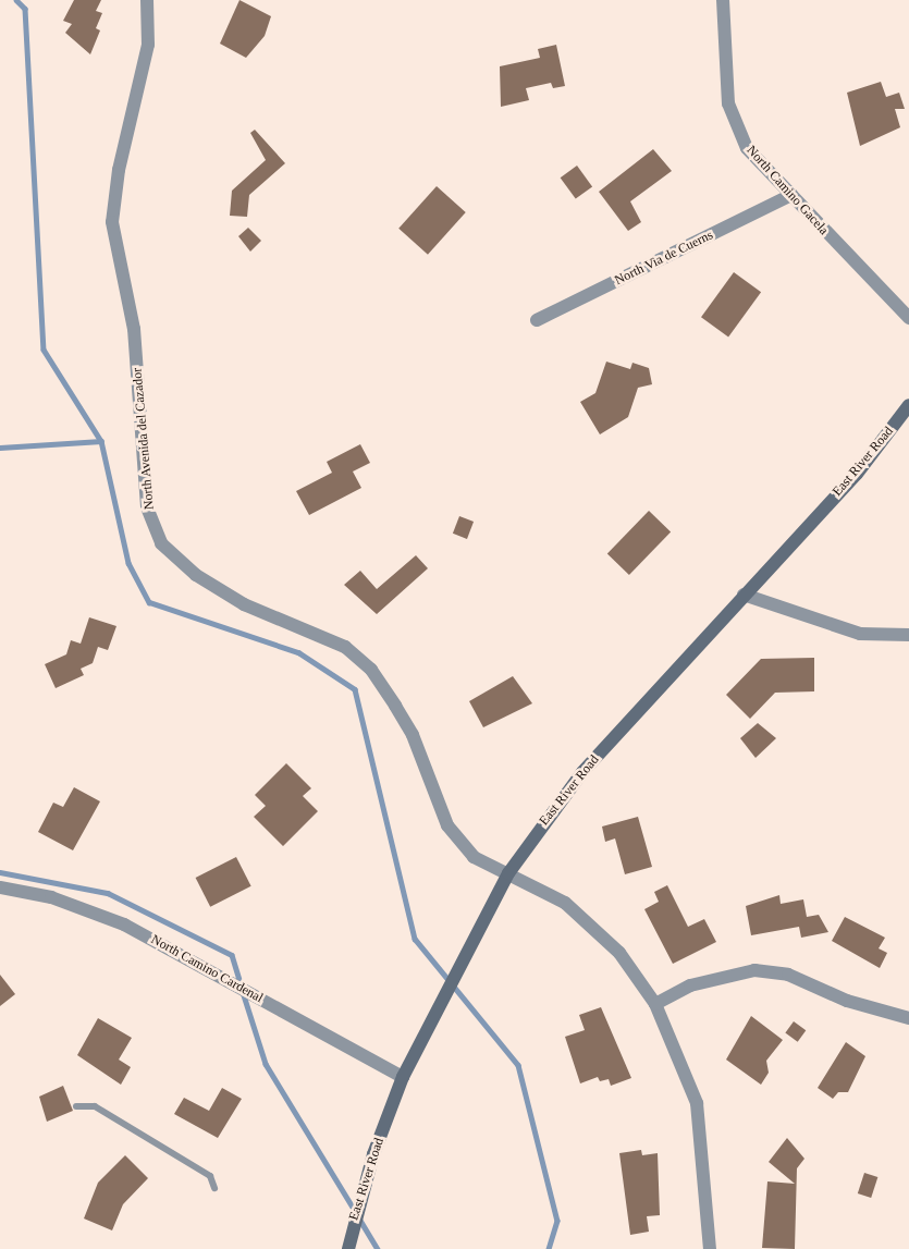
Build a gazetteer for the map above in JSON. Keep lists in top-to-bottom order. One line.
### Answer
{"streets":{"street":["North Camino Gacela","North Via de Cuerns","North Avenida del Cazador","East River Road","North Camino Cardenal"]},"crossings":[["North Camino Gacela","North Via de Cuerns"],["North Avenida del Cazador","East River Road"],["East River Road","North Camino Cardenal"]]}
